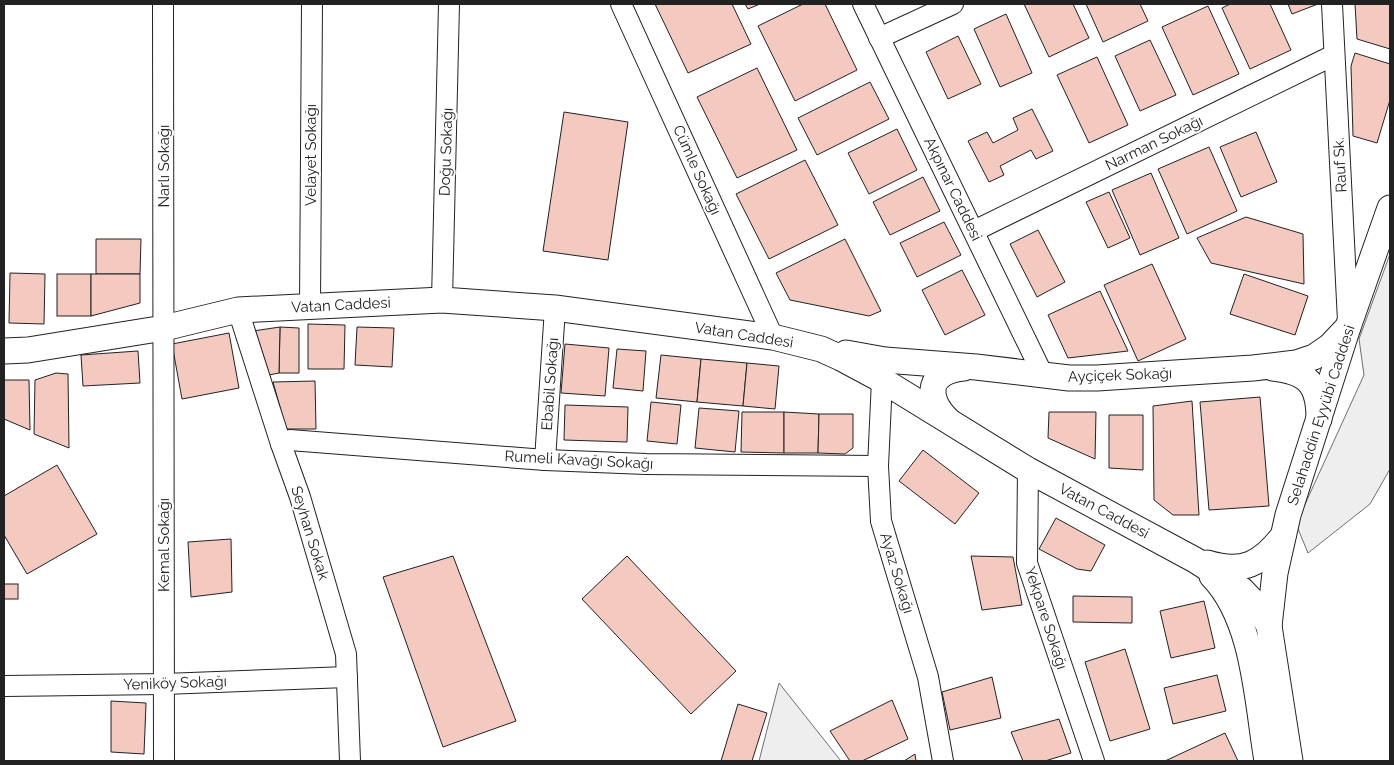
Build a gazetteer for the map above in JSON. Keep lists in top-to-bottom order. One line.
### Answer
{"streets":{"street":["Narman Sokağı","Doğu Sokağı","Velayet Sokağı","Rauf Sk.","Narlı Sokağı","Cümle Sokağı","Akpınar Caddesi","Vatan Caddesi","Ayçiçek Sokağı","Ebabil Sokağı","Selahaddin Eyyübi Caddesi","Rumeli Kavağı Sokağı","Seyhan Sokak","Kemal Sokağı","Ayaz Sokağı","Yekpare Sokağı","Yeniköy Sokağı"]},"crossings":[["Narman Sokağı","Rauf Sk."],["Narman Sokağı","Akpınar Caddesi"],["Doğu Sokağı","Vatan Caddesi"],["Velayet Sokağı","Vatan Caddesi"],["Rauf Sk.","Ayçiçek Sokağı"],["Rauf Sk.","Selahaddin Eyyübi Caddesi"],["Narlı Sokağı","Vatan Caddesi"],["Narlı Sokağı","Kemal Sokağı"],["Cümle Sokağı","Vatan Caddesi"],["Akpınar Caddesi","Ayçiçek Sokağı"],["Vatan Caddesi","Ayçiçek Sokağı"],["Vatan Caddesi","Ebabil Sokağı"],["Vatan Caddesi","Selahaddin Eyyübi Caddesi"],["Vatan Caddesi","Seyhan Sokak"],["Vatan Caddesi","Kemal Sokağı"],["Vatan Caddesi","Ayaz Sokağı"],["Vatan Caddesi","Yekpare Sokağı"],["Ayçiçek Sokağı","Selahaddin Eyyübi Caddesi"],["Ebabil Sokağı","Rumeli Kavağı Sokağı"],["Rumeli Kavağı Sokağı","Seyhan Sokak"],["Rumeli Kavağı Sokağı","Ayaz Sokağı"],["Seyhan Sokak","Yeniköy Sokağı"],["Kemal Sokağı","Yeniköy Sokağı"]]}
